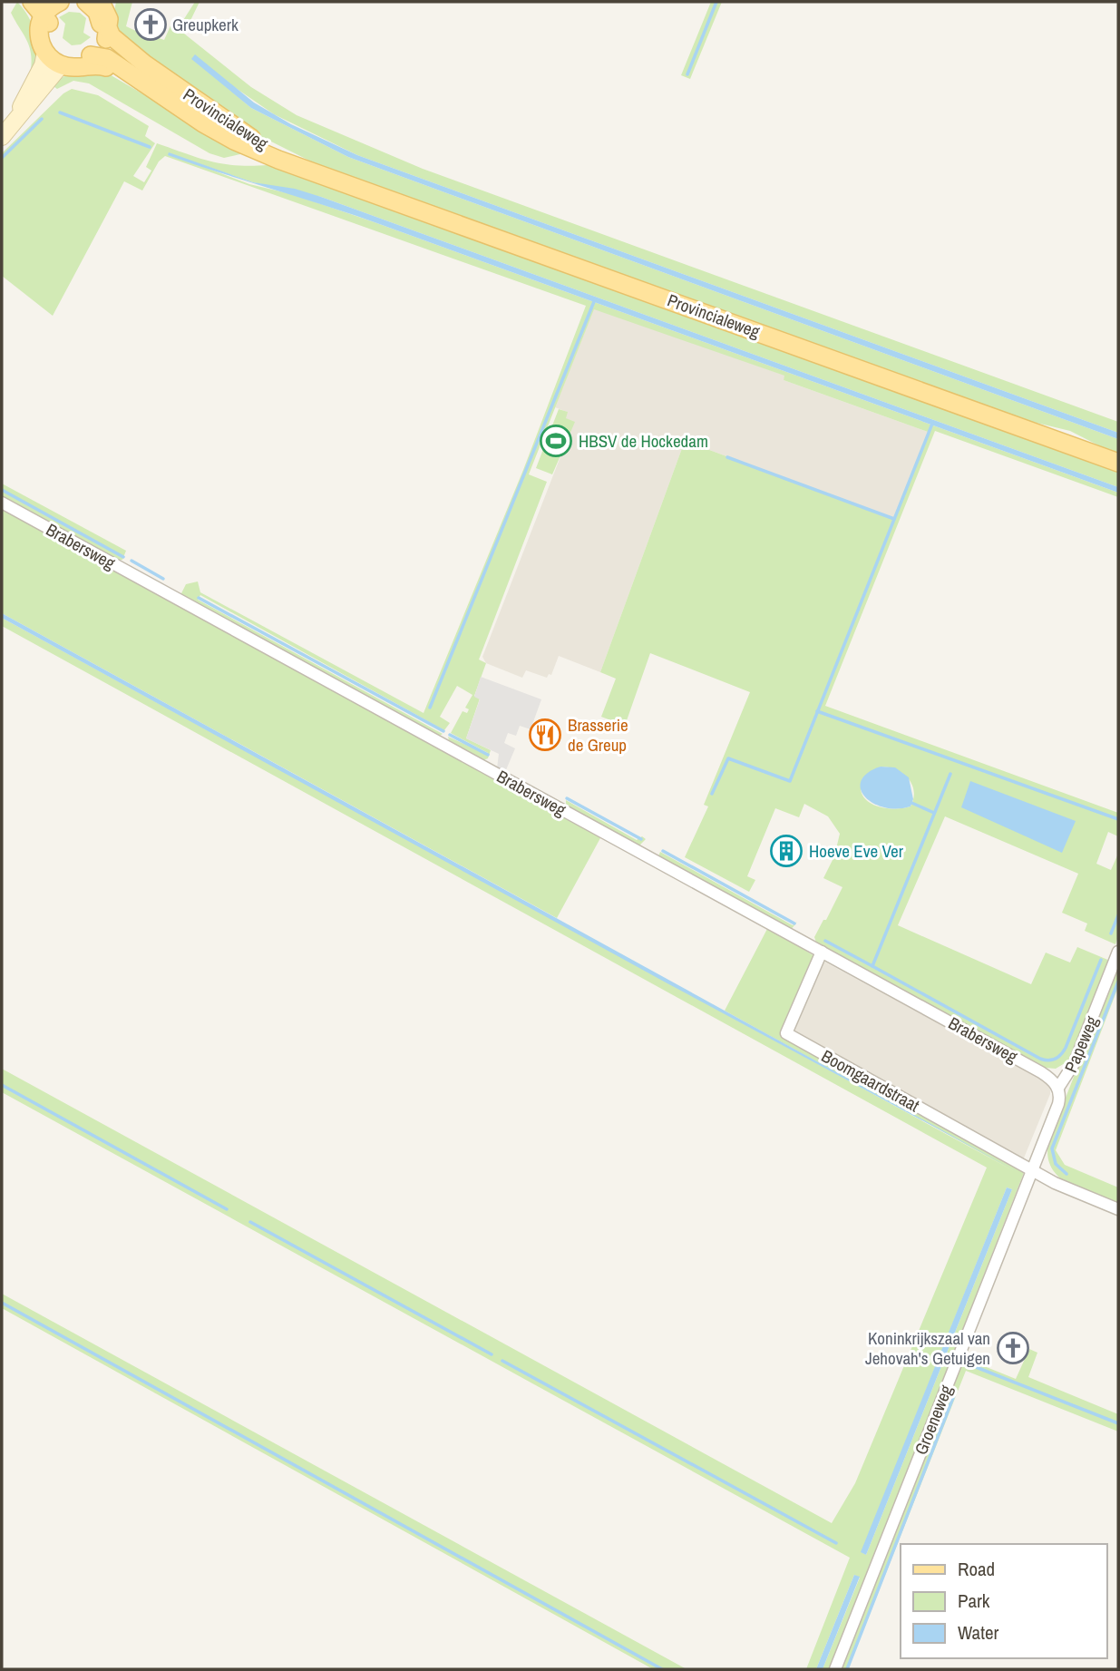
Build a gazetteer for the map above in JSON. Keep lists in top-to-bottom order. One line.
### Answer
{"streets":{"main road":["Provincialeweg"],"street":["Brabersweg","Papeweg","Boomgaardstraat","Groeneweg"]},"crossings":[["Brabersweg","Papeweg"],["Brabersweg","Boomgaardstraat"],["Papeweg","Boomgaardstraat"],["Papeweg","Groeneweg"],["Boomgaardstraat","Groeneweg"]],"places":{"church":["Greupkerk","Koninkrijkszaal van Jehovah's Getuigen"],"sports":["HBSV de Hockedam"],"restaurant":["Brasserie de Greup"],"building":["Hoeve Eve Ver"]},"legend":["Road","Park","Water"]}
